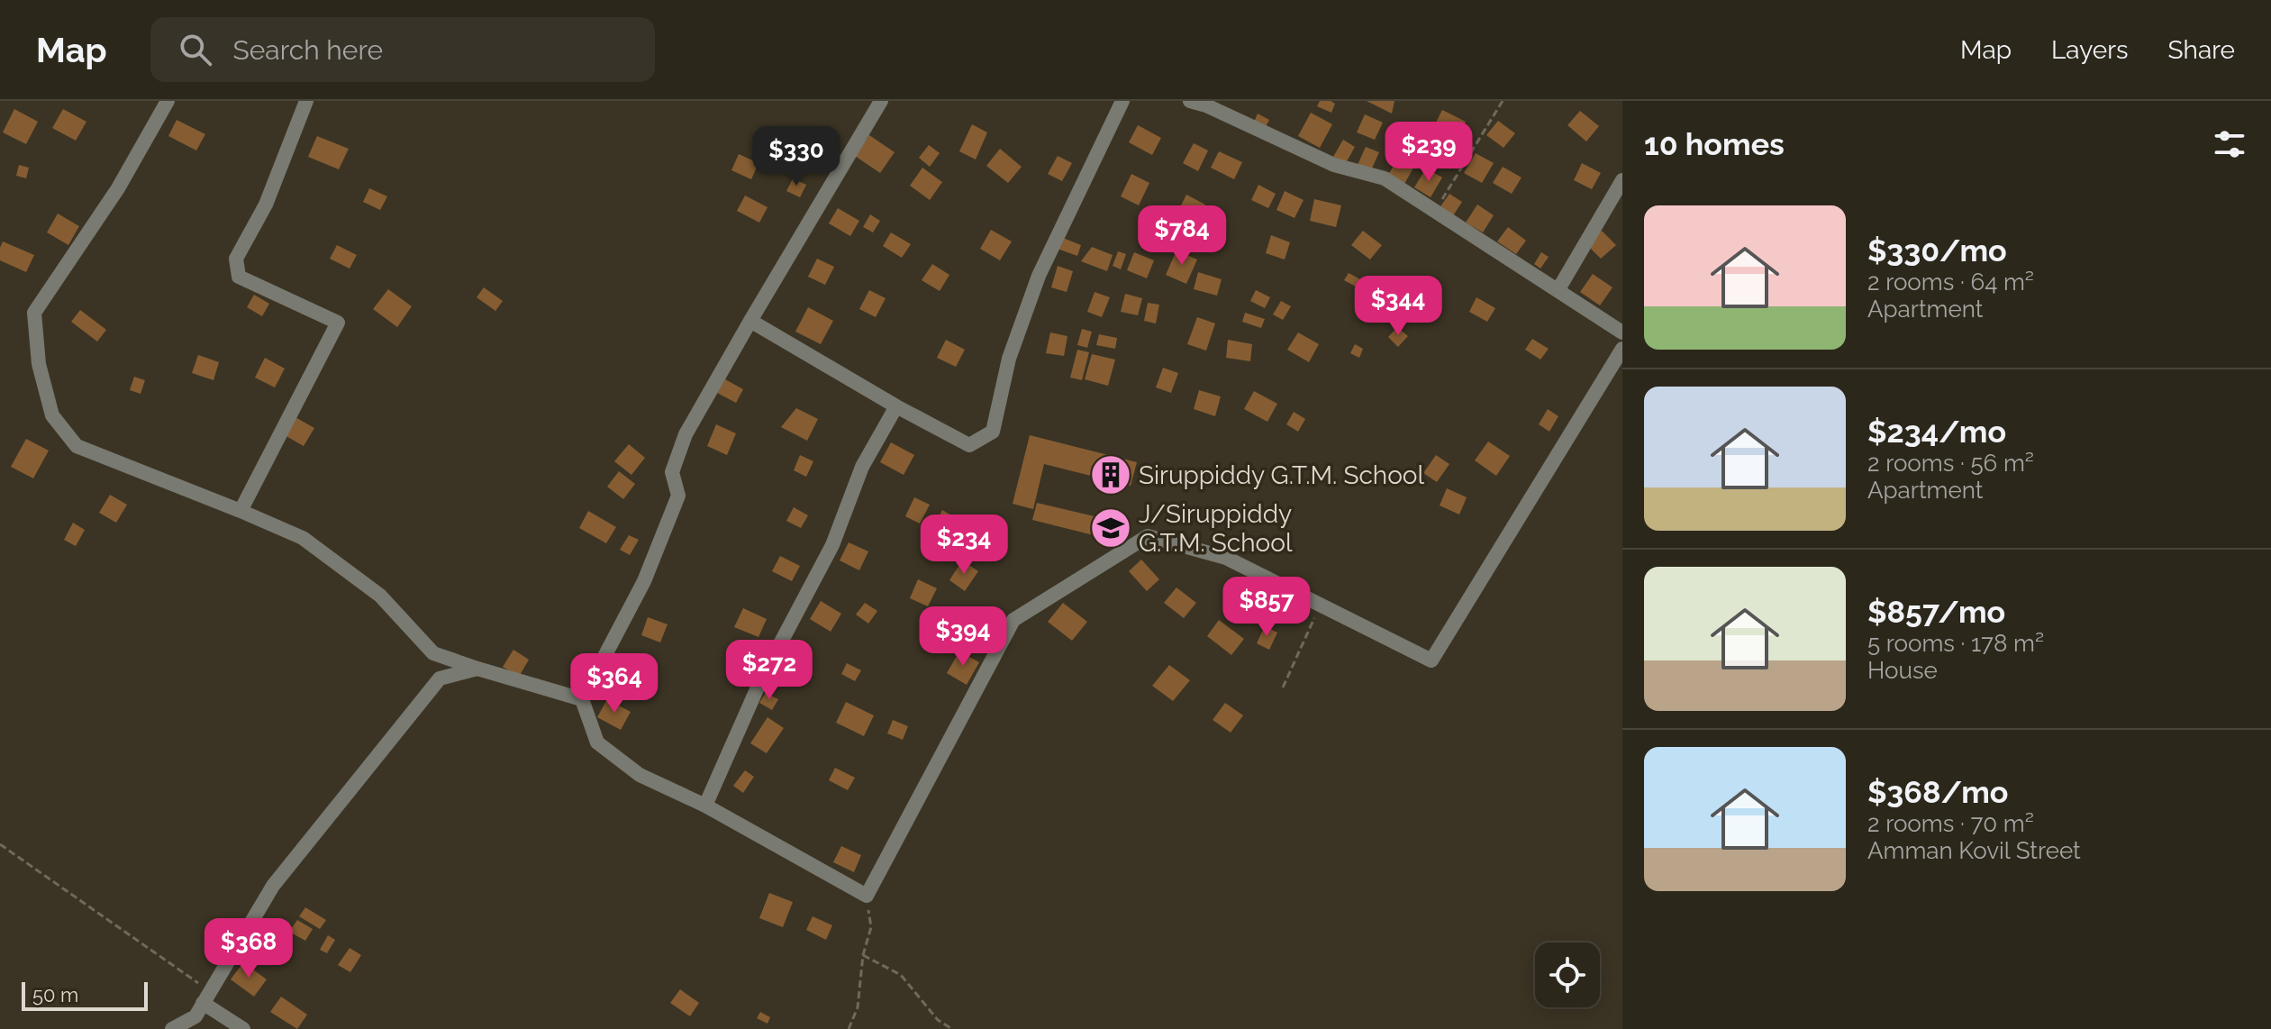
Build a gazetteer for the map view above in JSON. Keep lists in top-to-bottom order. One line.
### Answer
{"places":{"building":["Siruppiddy G.T.M. School"],"school or university":["J/Siruppiddy G.T.M. School"]},"scale_bar":"50 m","page":{"header":"Map","search":"Search here","nav":["Map","Layers","Share"],"heading":"10 homes","price":["$239","$330","$784","$344","$234","$857","$394","$272","$364","$368"],"list":[{"name":"$330/mo","note":"2 rooms · 64 m² · Apartment"},{"name":"$234/mo","note":"2 rooms · 56 m² · Apartment"},{"name":"$857/mo","note":"5 rooms · 178 m² · House"},{"name":"$368/mo","note":"2 rooms · 70 m² · Amman Kovil Street"}],"scale":"50 m"}}
